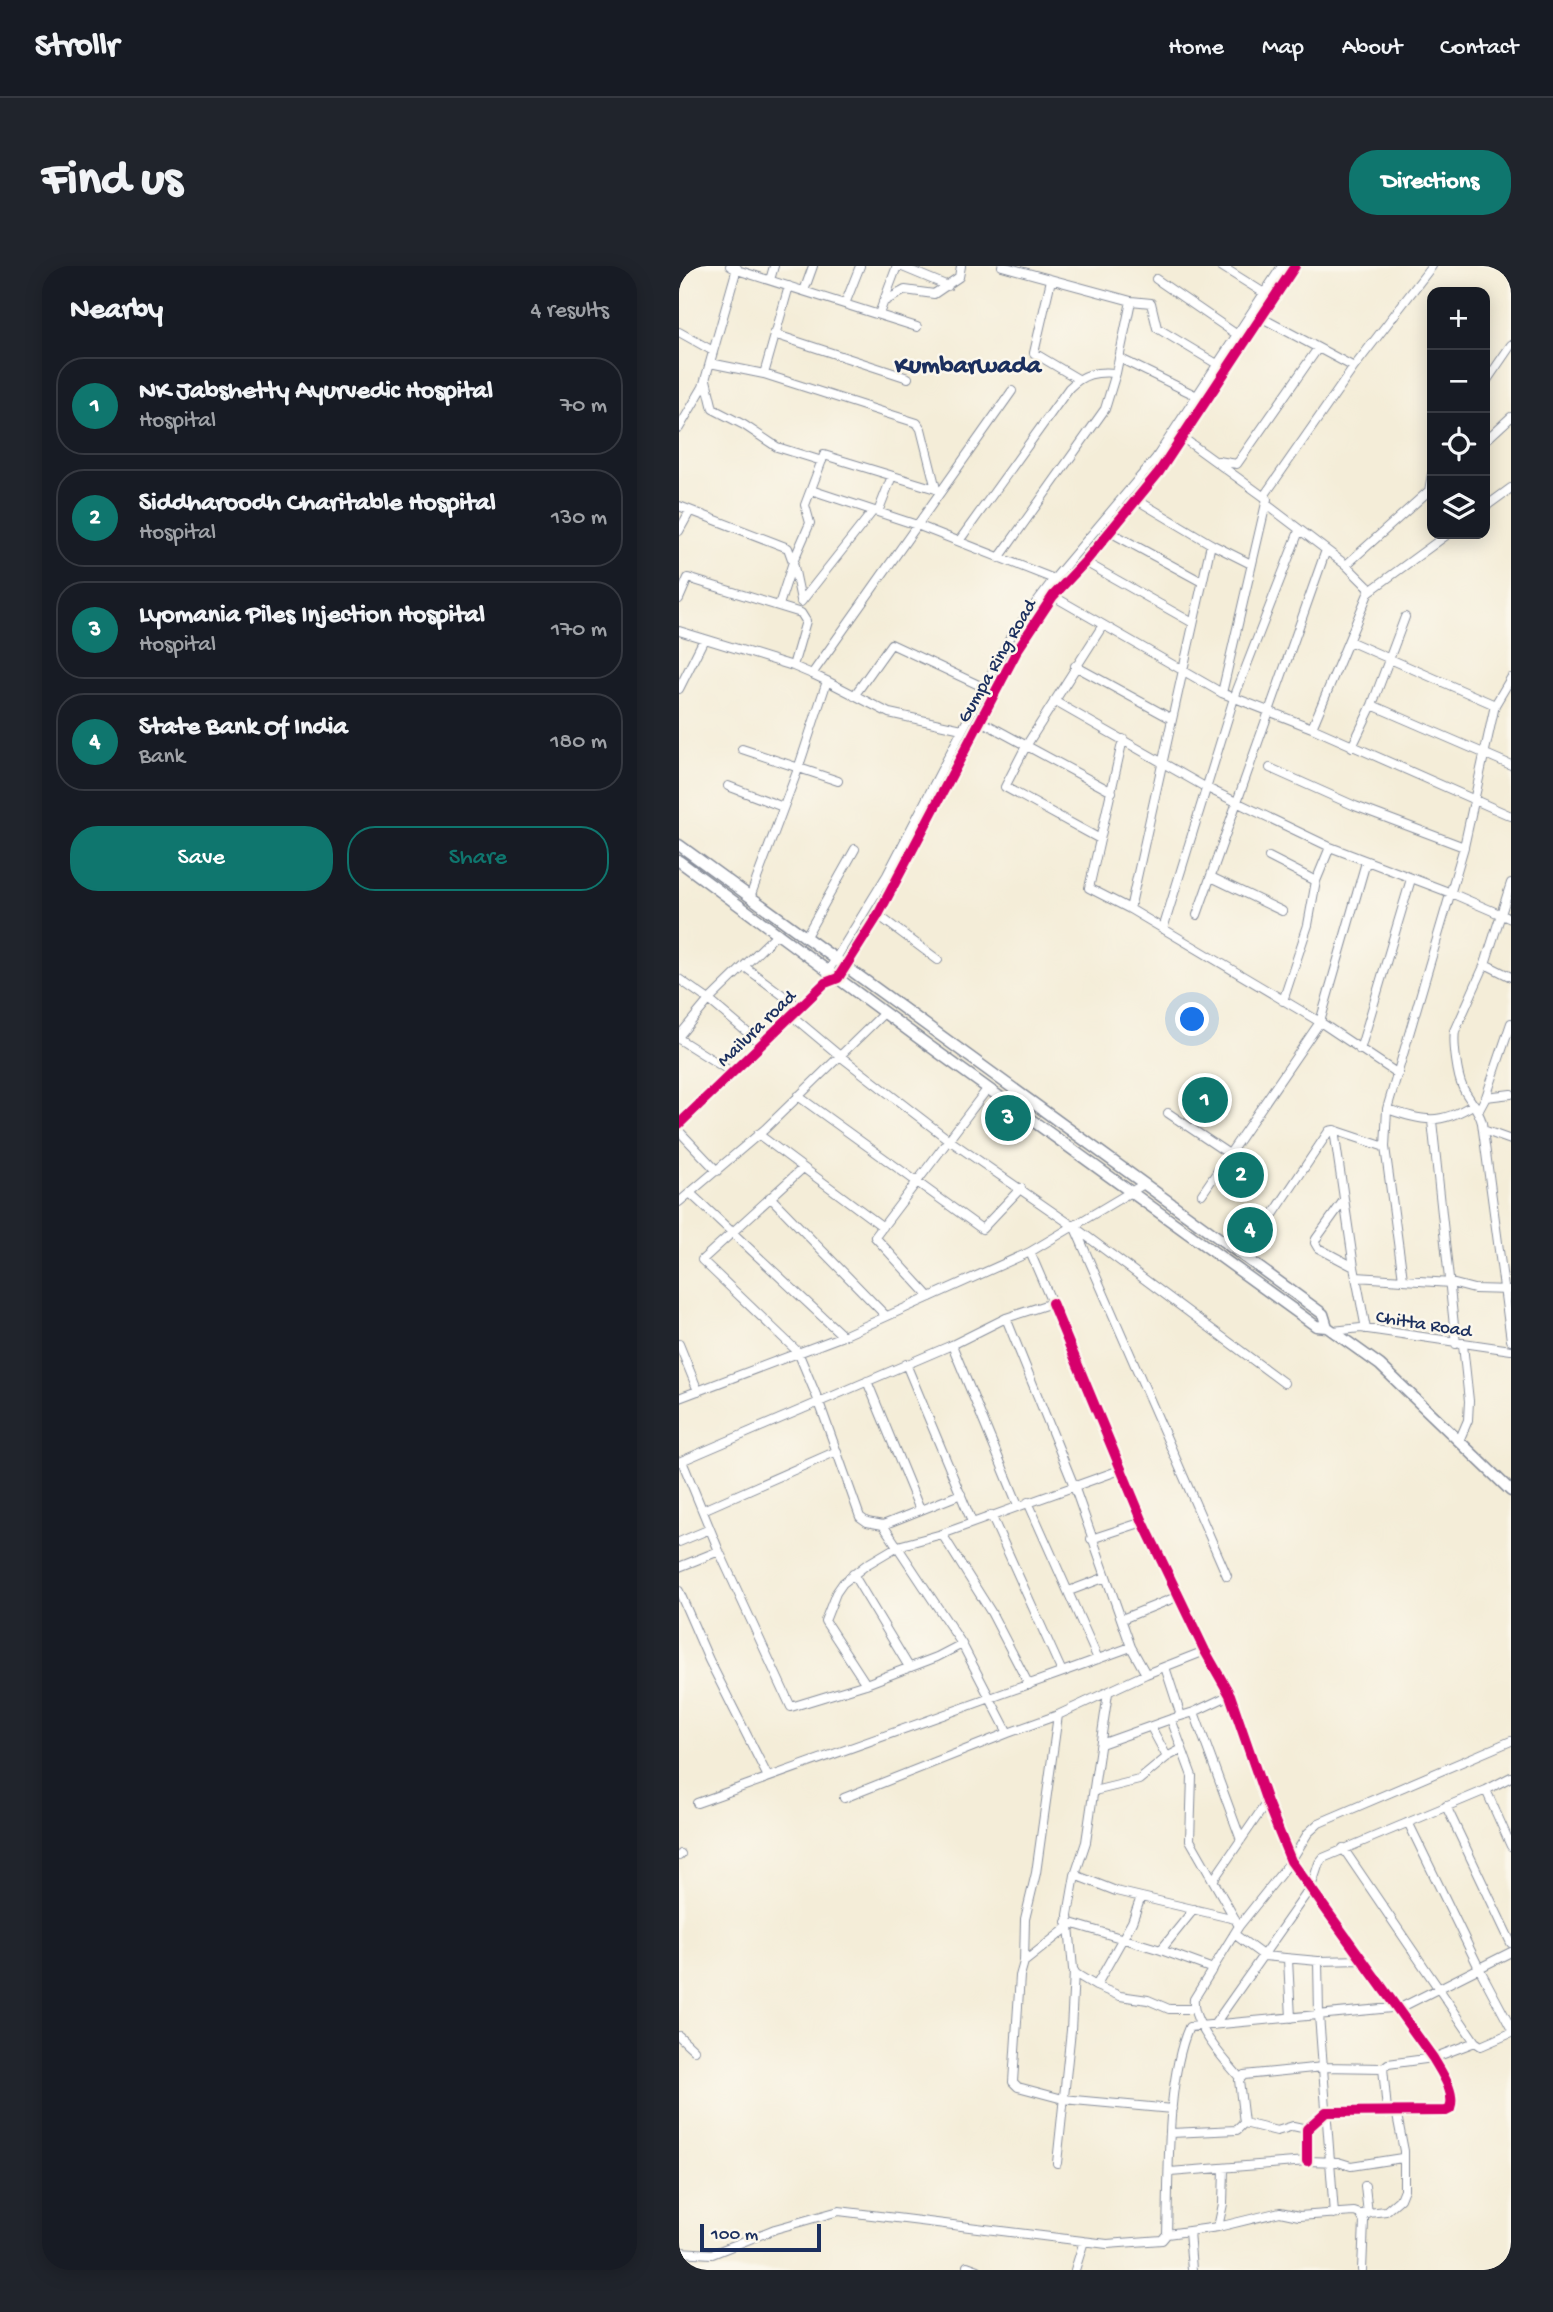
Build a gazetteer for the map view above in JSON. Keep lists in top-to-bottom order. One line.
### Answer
{"streets":{"street":["Gumpa Ring Road","Mailura road","Chitta Road"]},"crossings":[["Gumpa Ring Road","Mailura road"]],"districts":["Kumbarwada"],"scale_bar":"100 m","page":{"header":"Strollr","nav":["Home","Map","About","Contact"],"buttons":["Directions",["Save","Share"]],"title":"Find us","heading":["Nearby","4 results"],"map_buttons":["+","−"],"list":[{"mark":"1","name":"NK Jabshetty Ayurvedic Hospital","note":"Hospital","value":"70 m"},{"mark":"2","name":"Siddharoodh Charitable Hospital","note":"Hospital","value":"130 m"},{"mark":"3","name":"Lyomania Piles Injection Hospital","note":"Hospital","value":"170 m"},{"mark":"4","name":"State Bank Of India","note":"Bank","value":"180 m"}],"pins":["1","3","2","4"],"scale":"100 m"}}
